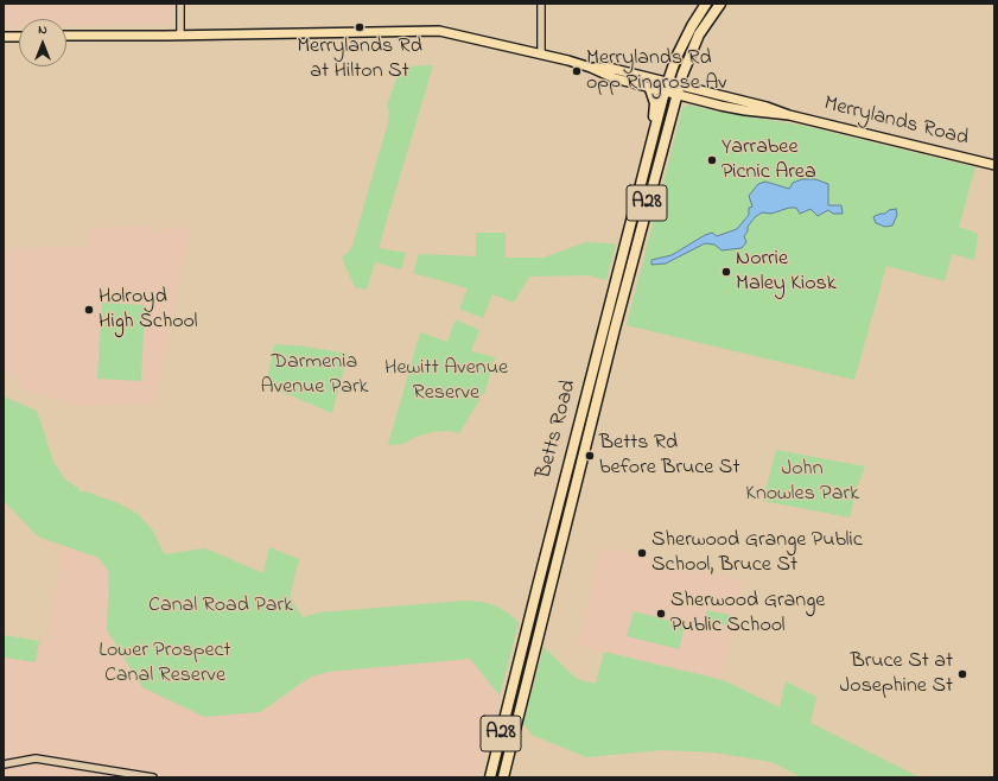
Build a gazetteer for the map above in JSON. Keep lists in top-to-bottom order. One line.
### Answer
{"streets":{"highway":["A28","Betts Road"],"main road":["Merrylands Road"]},"crossings":[["Merrylands Road","A28"],["Merrylands Road","Betts Road"],["A28","Betts Road"]],"parks":["Darmenia Avenue Park","Hewitt Avenue Reserve","John Knowles Park","Canal Road Park","Lower Prospect Canal Reserve"],"places":["Merrylands Rd at Hilton St","Merrylands Rd opp Ringrose Av","Yarrabee Picnic Area","Norrie Maley Kiosk","Holroyd High School","Betts Rd before Bruce St","Sherwood Grange Public School, Bruce St","Sherwood Grange Public School","Bruce St at Josephine St"],"north":"top"}
